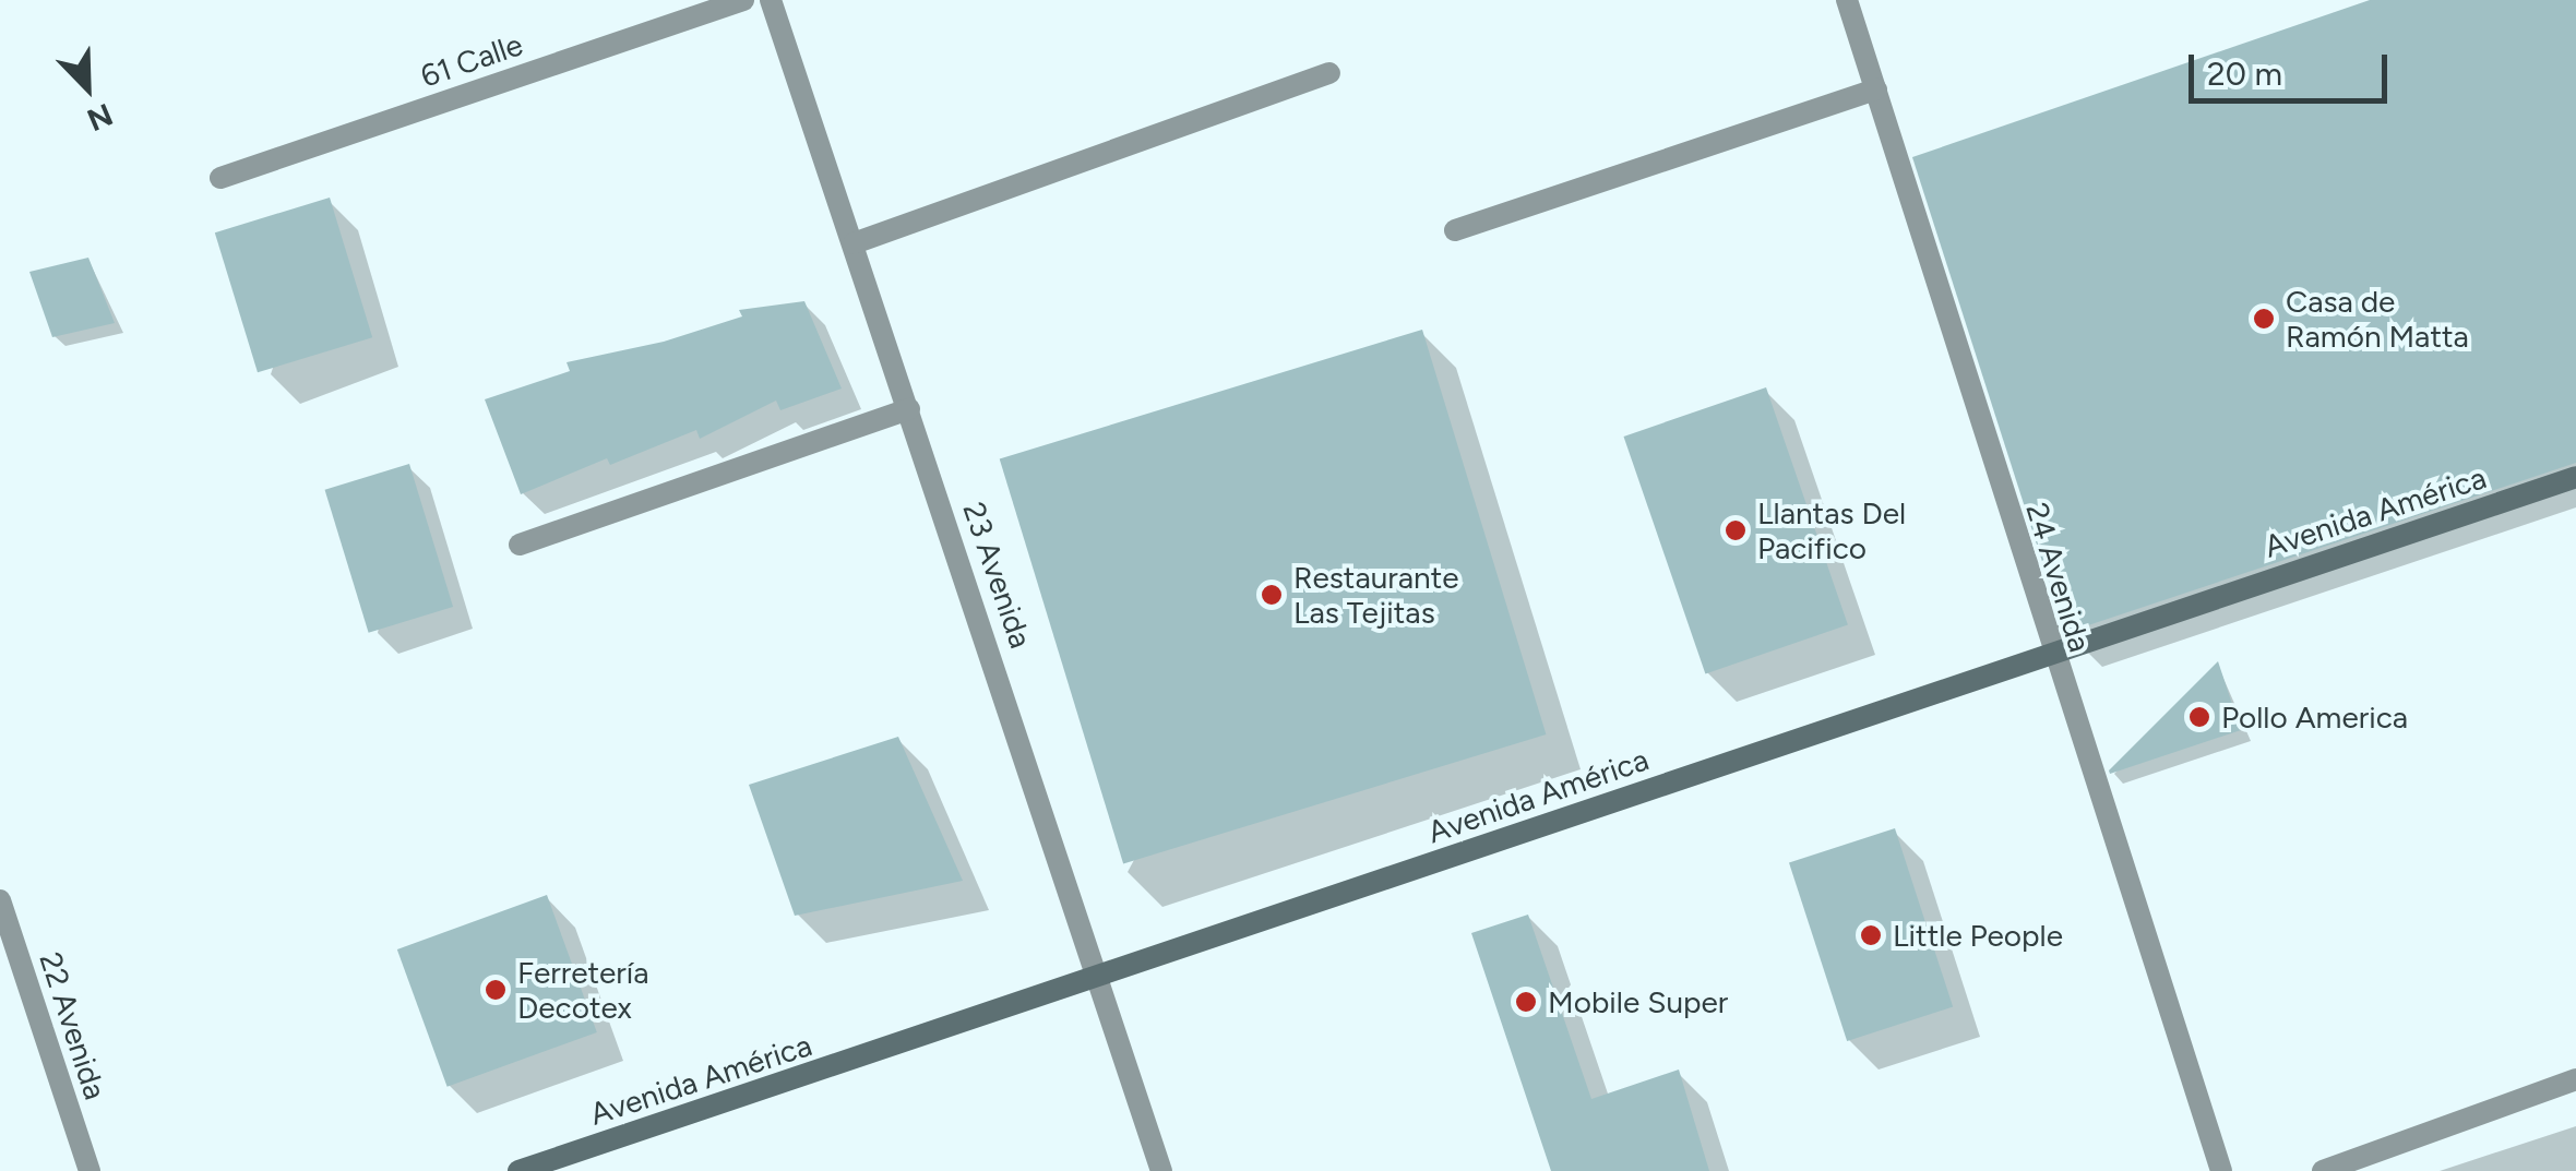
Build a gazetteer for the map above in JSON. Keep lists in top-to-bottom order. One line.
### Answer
{"streets":{"main road":["Avenida América"],"street":["61 Calle","23 Avenida","24 Avenida","22 Avenida"]},"crossings":[["Avenida América","23 Avenida"],["Avenida América","24 Avenida"]],"places":["Casa de Ramón Matta","Llantas Del Pacifico","Restaurante Las Tejitas","Pollo America","Little People","Ferretería Decotex","Mobile Super"],"scale_bar":"20 m","north":"bottom right"}
